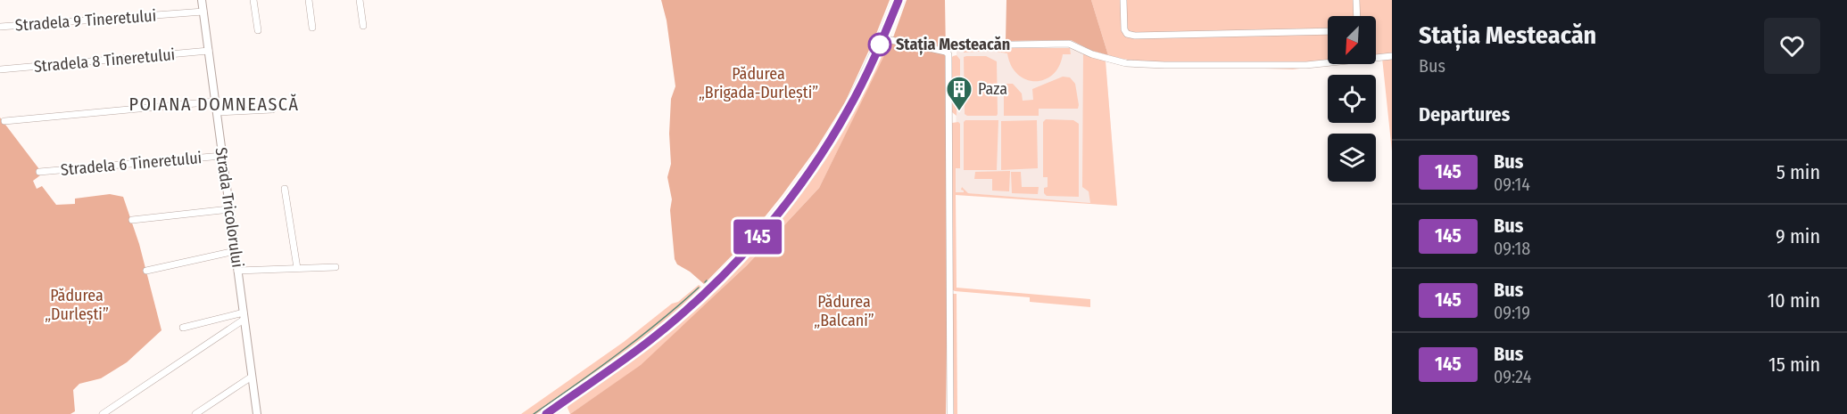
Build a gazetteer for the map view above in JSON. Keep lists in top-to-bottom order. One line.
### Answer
{"streets":{"street":["Stradela 9 Tineretului","Stradela 8 Tineretului","Stradela 6 Tineretului","Strada Tricolorului"]},"crossings":[["Stradela 9 Tineretului","Strada Tricolorului"],["Stradela 8 Tineretului","Strada Tricolorului"],["Stradela 6 Tineretului","Strada Tricolorului"]],"districts":["POIANA DOMNEASCĂ"],"parks":["Pădurea „Brigada-Durlești”","Pădurea „Durlești”","Pădurea „Balcani”"],"places":{"other":["Stația Mesteacăn"],"building":["Paza"]},"lines":["bus line 145"],"north":"bottom left","page":{"on_map":"145","heading":[["Stația Mesteacăn","Bus"],"Departures"],"list":[{"mark":"145","name":"Bus","note":"09:14","value":"5 min"},{"mark":"145","name":"Bus","note":"09:18","value":"9 min"},{"mark":"145","name":"Bus","note":"09:19","value":"10 min"},{"mark":"145","name":"Bus","note":"09:24","value":"15 min"}]}}
